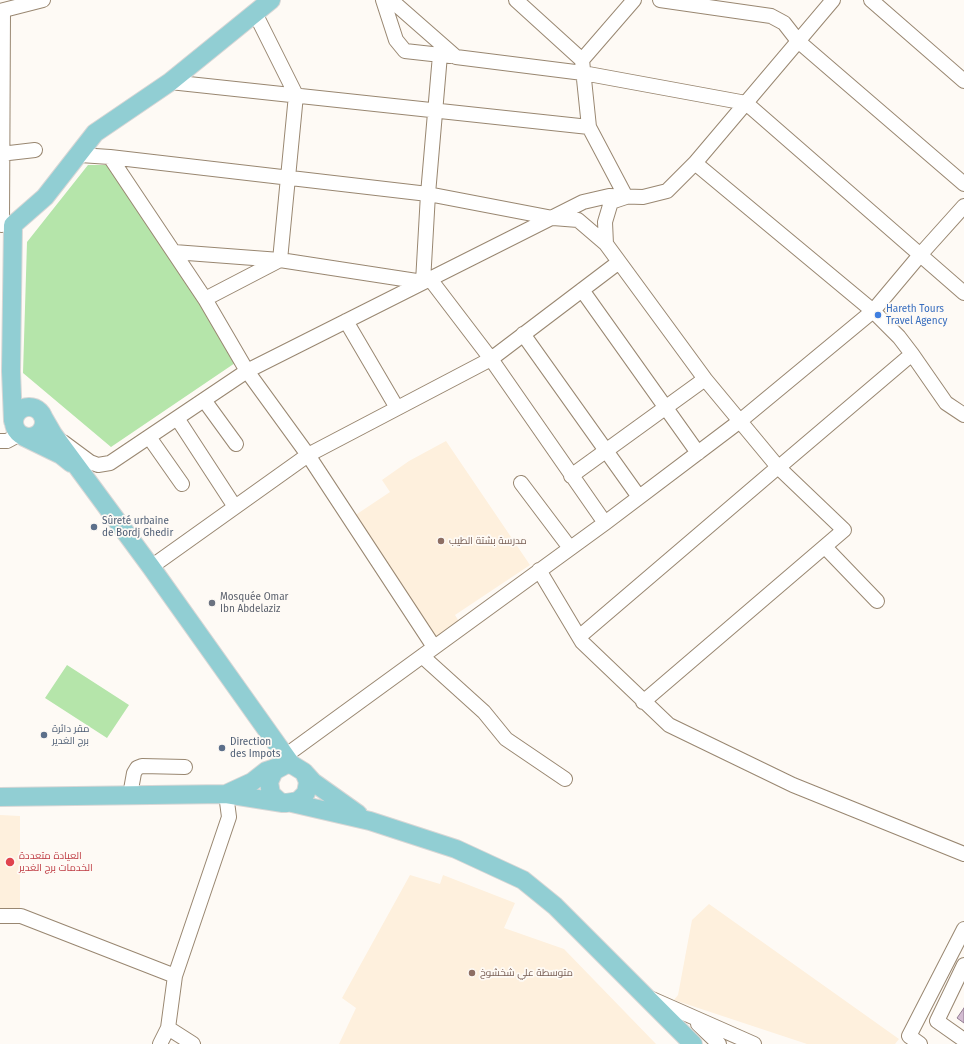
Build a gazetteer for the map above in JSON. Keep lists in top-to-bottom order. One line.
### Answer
{"places":["Hareth Tours Travel Agency","Sûreté urbaine de Bordj Ghedir","مدرسة بشتة الطيب","Mosquée Omar Ibn Abdelaziz","مقر دائرة برج الغدير","Direction des Impots","العيادة متعددة الخدمات برج الغدير","متوسطة علي شخشوخ"]}
